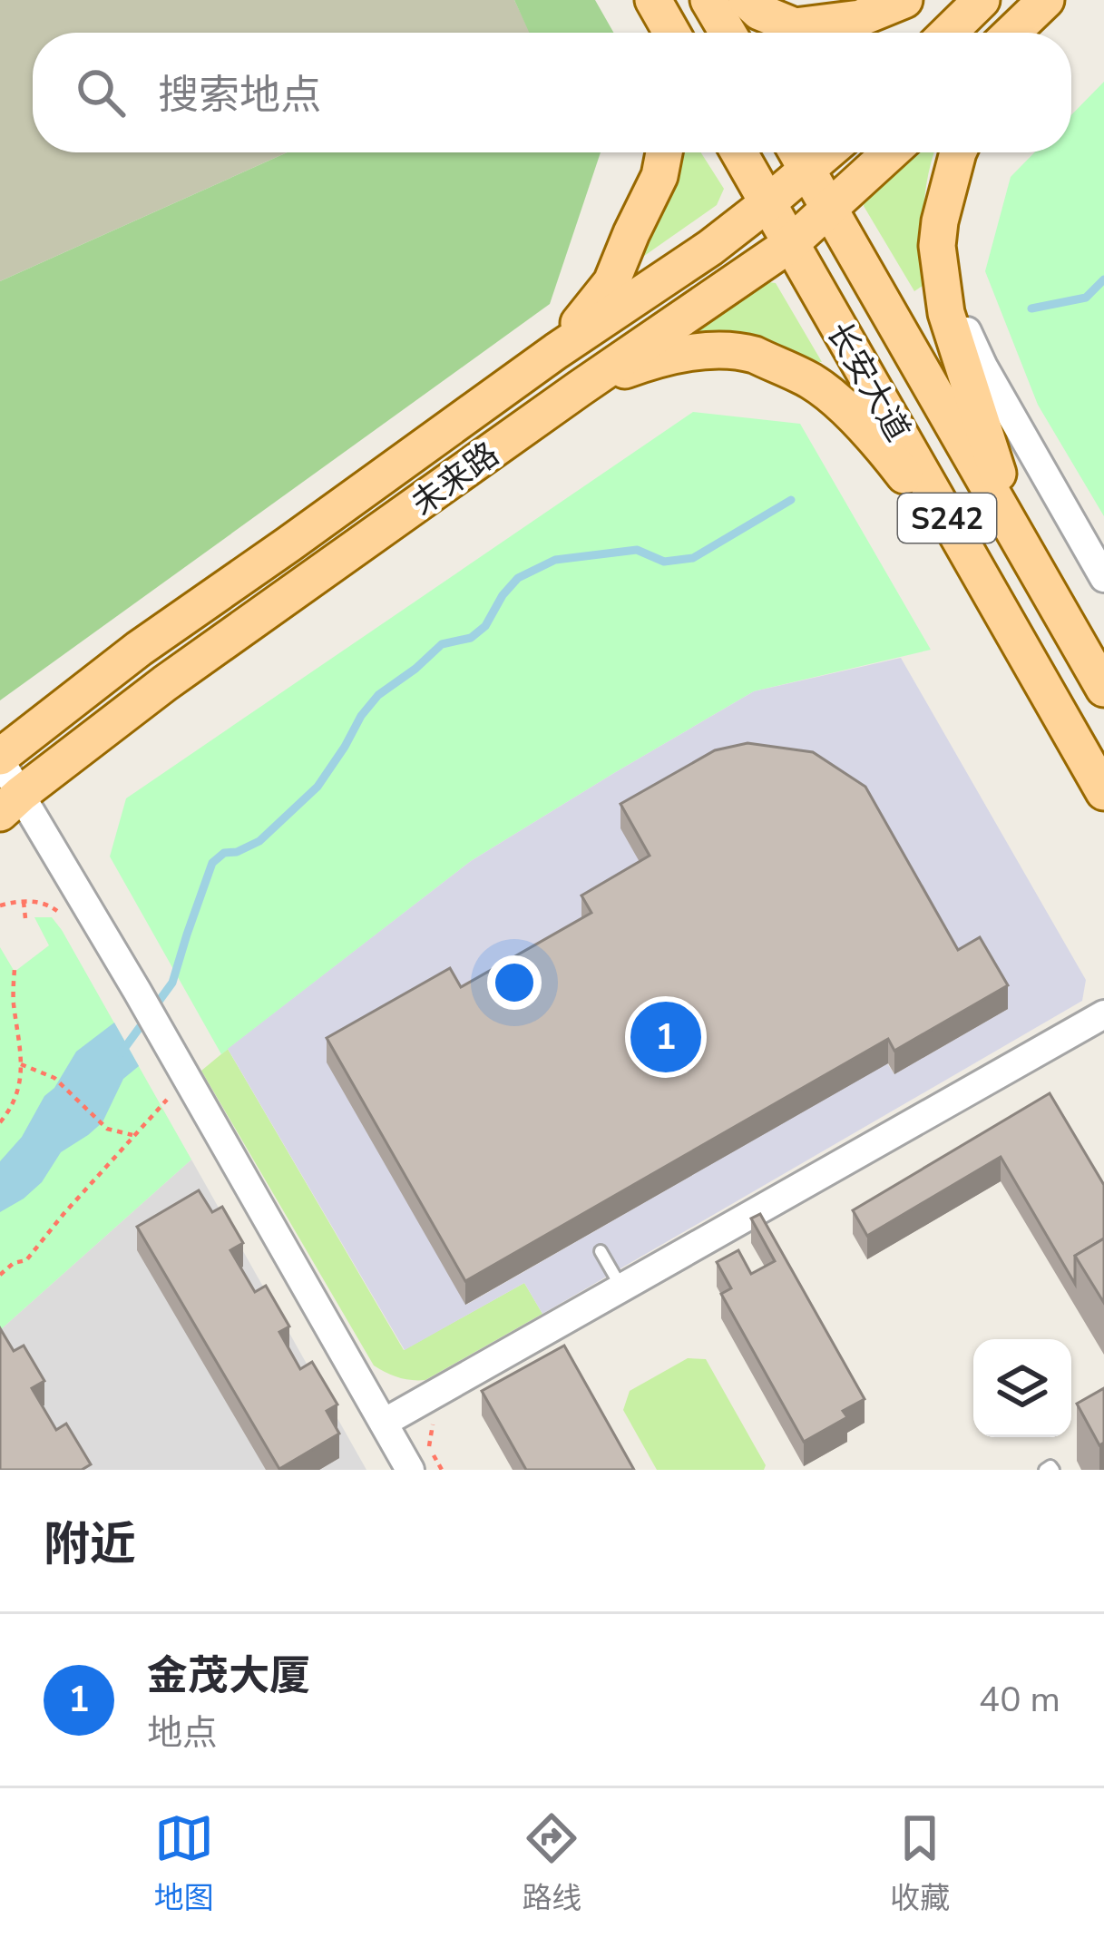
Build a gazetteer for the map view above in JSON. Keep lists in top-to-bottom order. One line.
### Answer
{"streets":{"main road":["长安大道","未来路","S242"]},"crossings":[["长安大道","未来路"]],"page":{"search":"搜索地点","pins":"1","heading":"附近","list":[{"mark":"1","name":"金茂大厦","note":"地点","value":"40 m"}],"nav":["地图","路线","收藏"]}}
